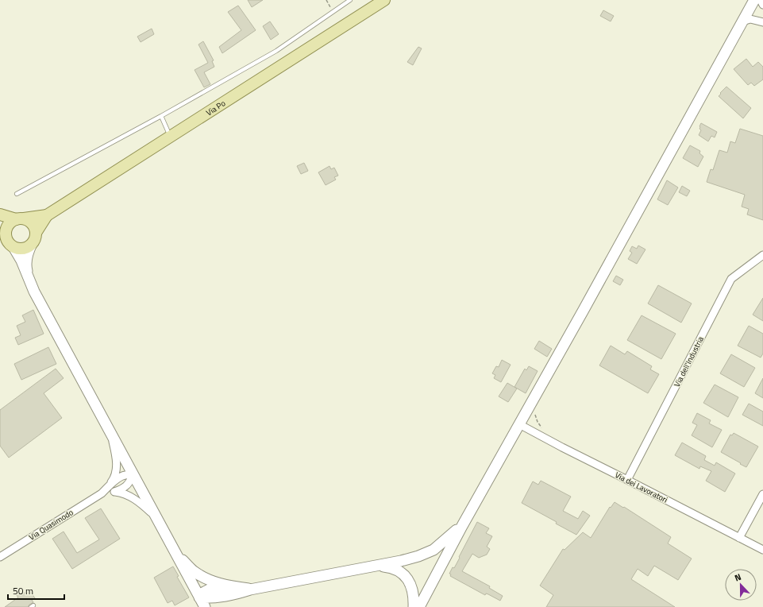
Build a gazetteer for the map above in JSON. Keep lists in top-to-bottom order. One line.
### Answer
{"streets":{"main road":["Via Po"],"street":["Via dell'Industria","Via dei Lavoratori","Via Quasimodo"]},"crossings":[["Via dell'Industria","Via dei Lavoratori"]],"scale_bar":"50 m","north":"top"}
